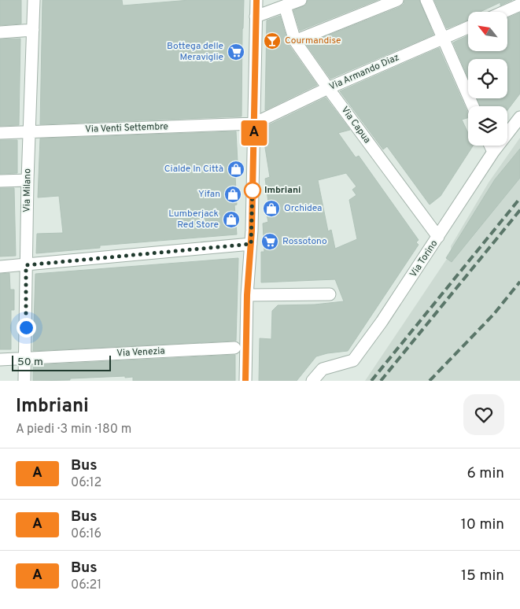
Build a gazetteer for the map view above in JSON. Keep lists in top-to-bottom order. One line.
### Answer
{"streets":{"street":["Via Armando Diaz","Via Capua","Via Venti Settembre","Via Milano","Via Torino","Via Venezia"]},"crossings":[["Via Armando Diaz","Via Capua"],["Via Armando Diaz","Via Venti Settembre"],["Via Capua","Via Torino"],["Via Venti Settembre","Via Milano"],["Via Milano","Via Venezia"]],"places":{"bar":["Courmandise"],"supermarket":["Bottega delle Meraviglie","Rossotono"],"shop":["Cialde In Città","Yifan","Orchidea","Lumberjack Red Store"],"other":["Imbriani"]},"lines":["bus line A"],"scale_bar":"50 m","north":"top left","page":{"on_map":"A","scale":"50 m","heading":["Imbriani","A piedi · 3 min · 180 m"],"list":[{"mark":"A","name":"Bus","note":"06:12","value":"6 min"},{"mark":"A","name":"Bus","note":"06:16","value":"10 min"},{"mark":"A","name":"Bus","note":"06:21","value":"15 min"}]}}
